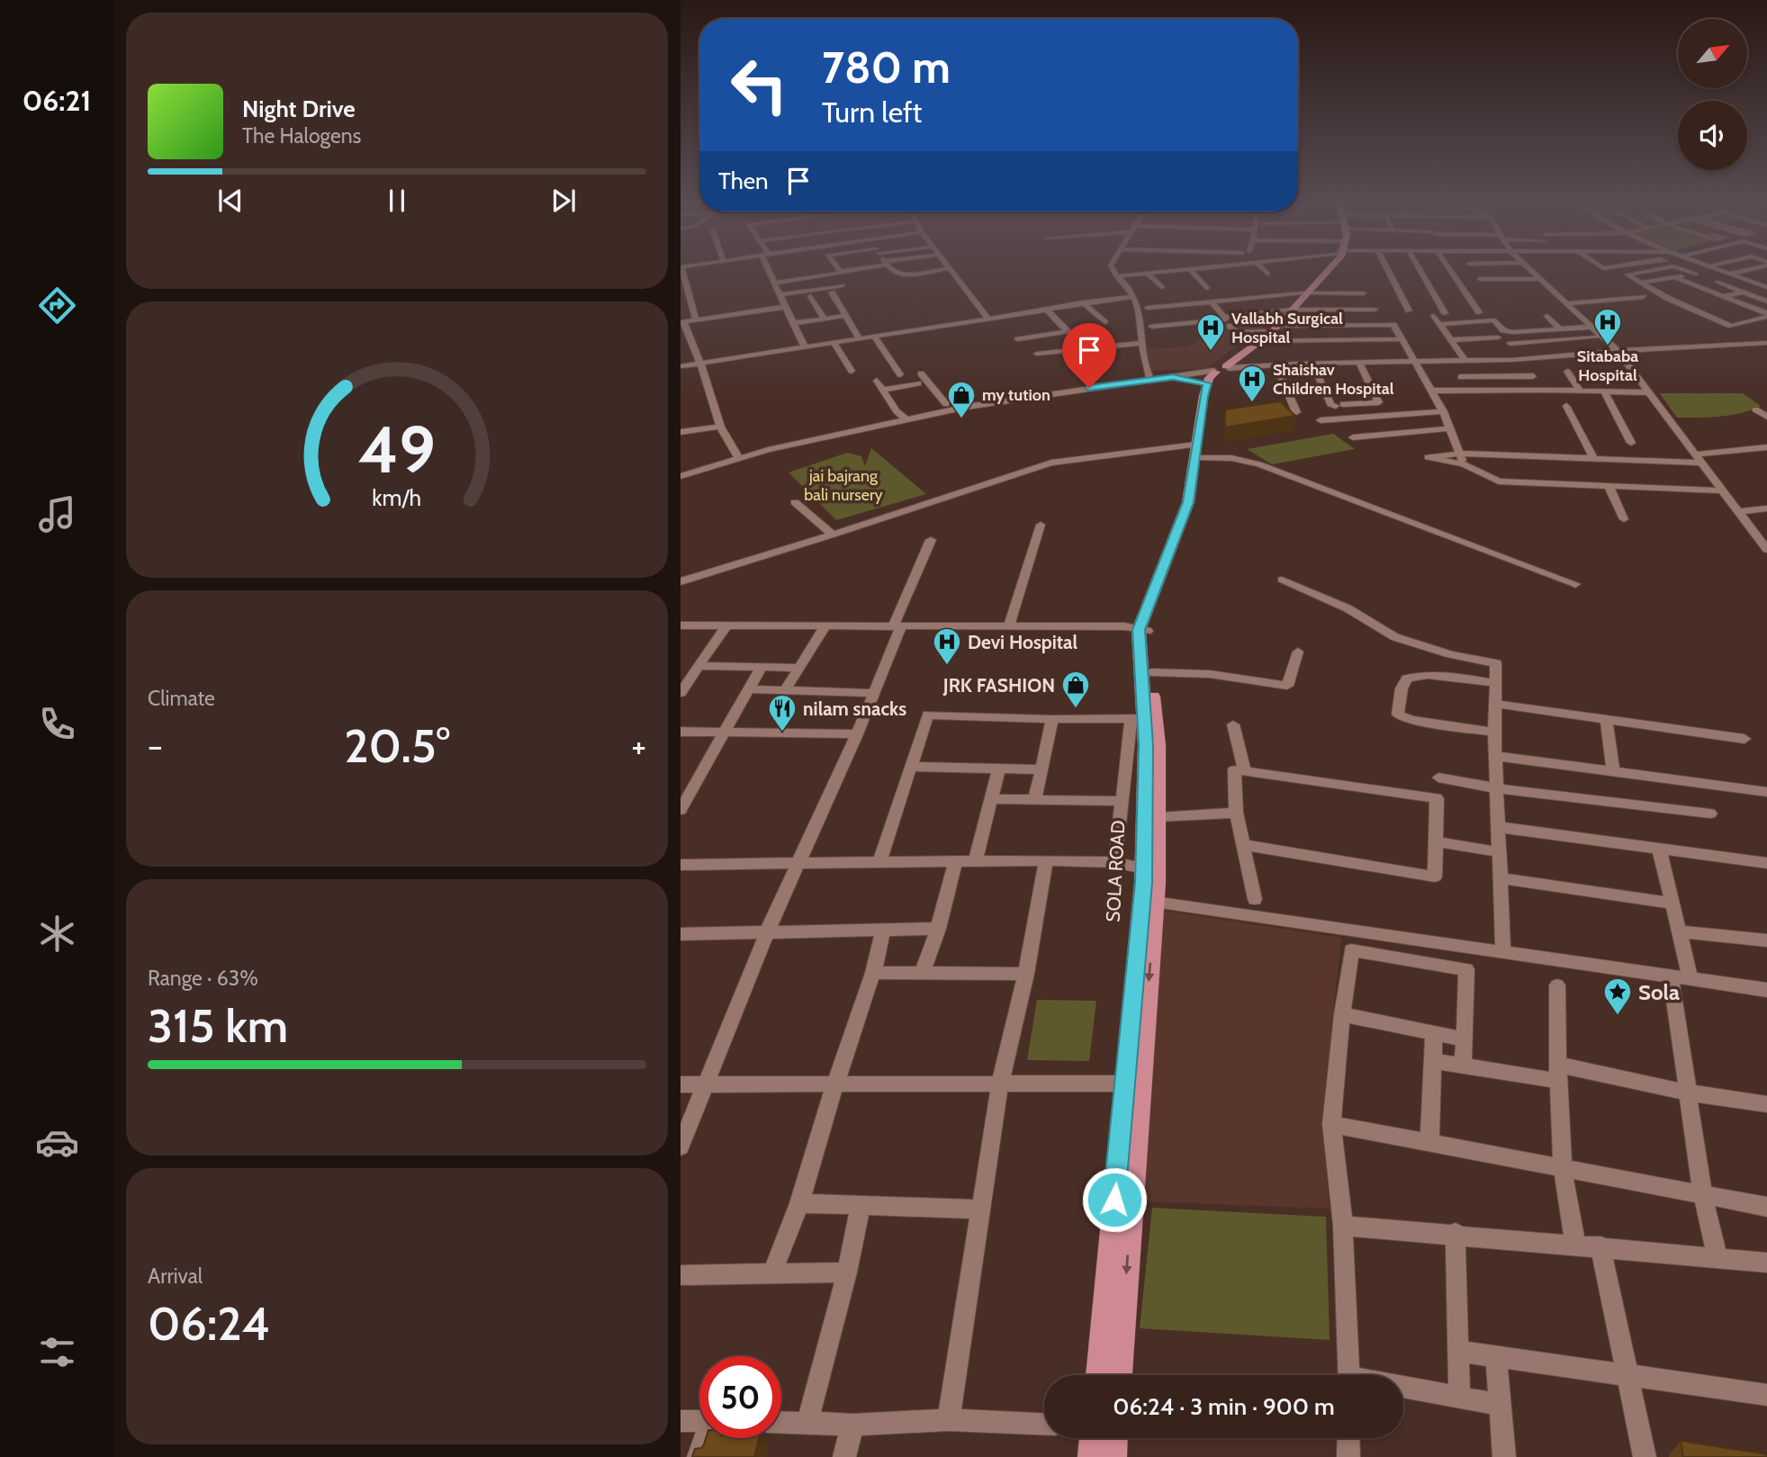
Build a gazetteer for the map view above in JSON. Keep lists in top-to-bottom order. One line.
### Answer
{"streets":{"main road":["SOLA ROAD"]},"parks":["jai bajrang bali nursery"],"places":{"hospital":["Sitababa Hospital","Vallabh Surgical Hospital","Shaishav Children Hospital","Devi Hospital"],"shop":["my tution","JRK FASHION"],"restaurant":["nilam snacks"],"place":["Sola"]},"north":"top right","page":{"tabs":"06:21","turn":["780 m","Turn left"],"song":["Night Drive","The Halogens"],"then":"Then","tile":["Climate",["Range · 63%","315 km"],["Arrival","06:24"]],"heat":["−","20.5°","+"],"limit":"50","trip":"06:24 · 3 min · 900 m","gauge":["49","km/h"]}}
